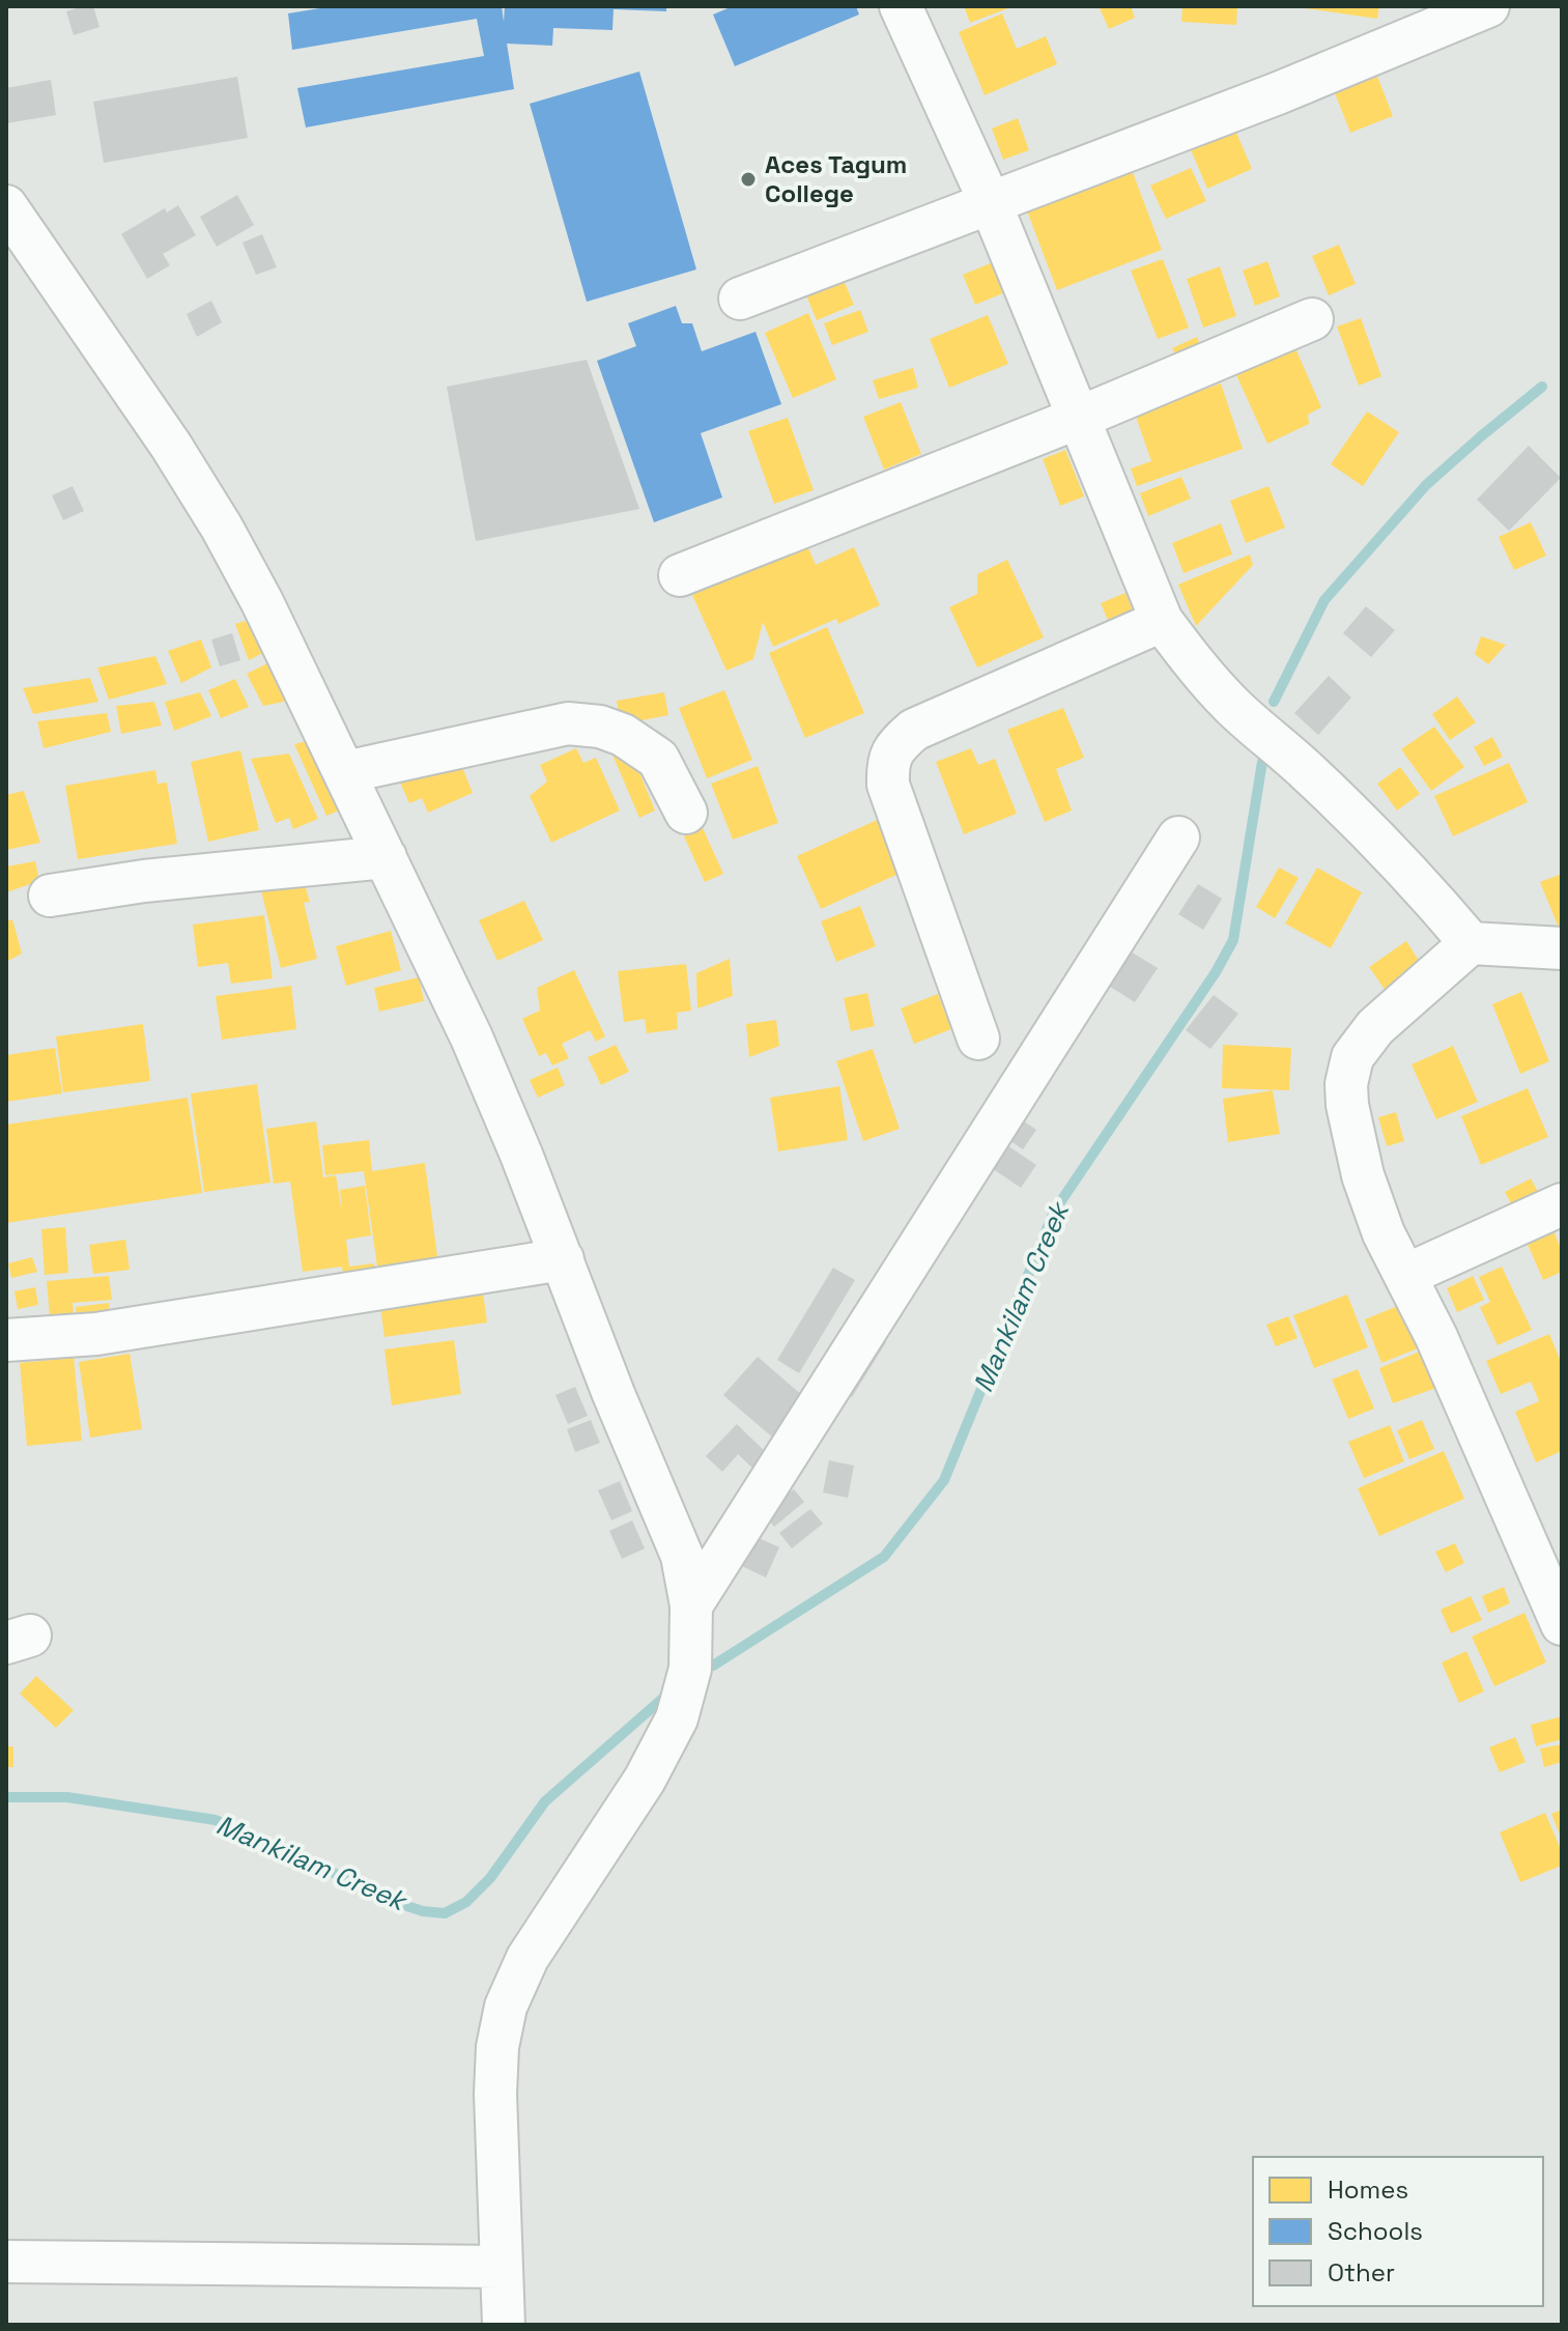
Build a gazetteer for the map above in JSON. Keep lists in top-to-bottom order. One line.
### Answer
{"water":["Mankilam Creek"],"places":["Aces Tagum College"],"legend":["Homes","Schools","Other"]}
